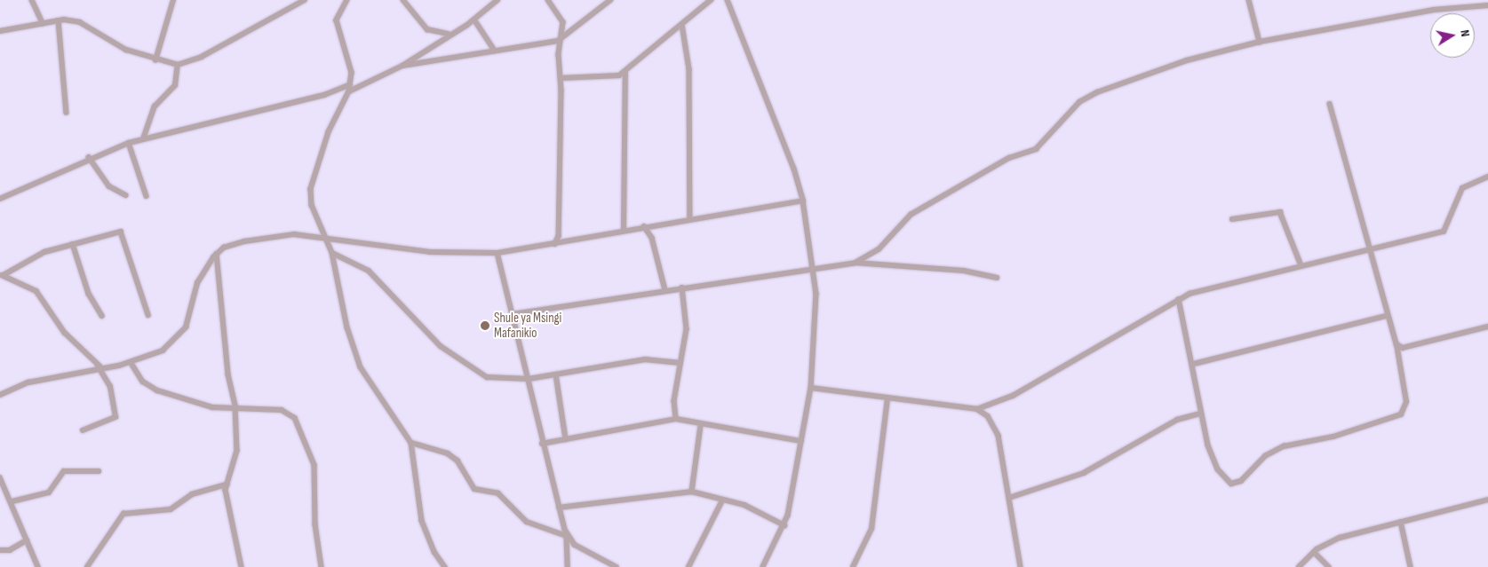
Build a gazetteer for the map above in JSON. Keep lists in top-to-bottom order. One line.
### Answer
{"places":["Shule ya Msingi Mafanikio"],"north":"right"}
